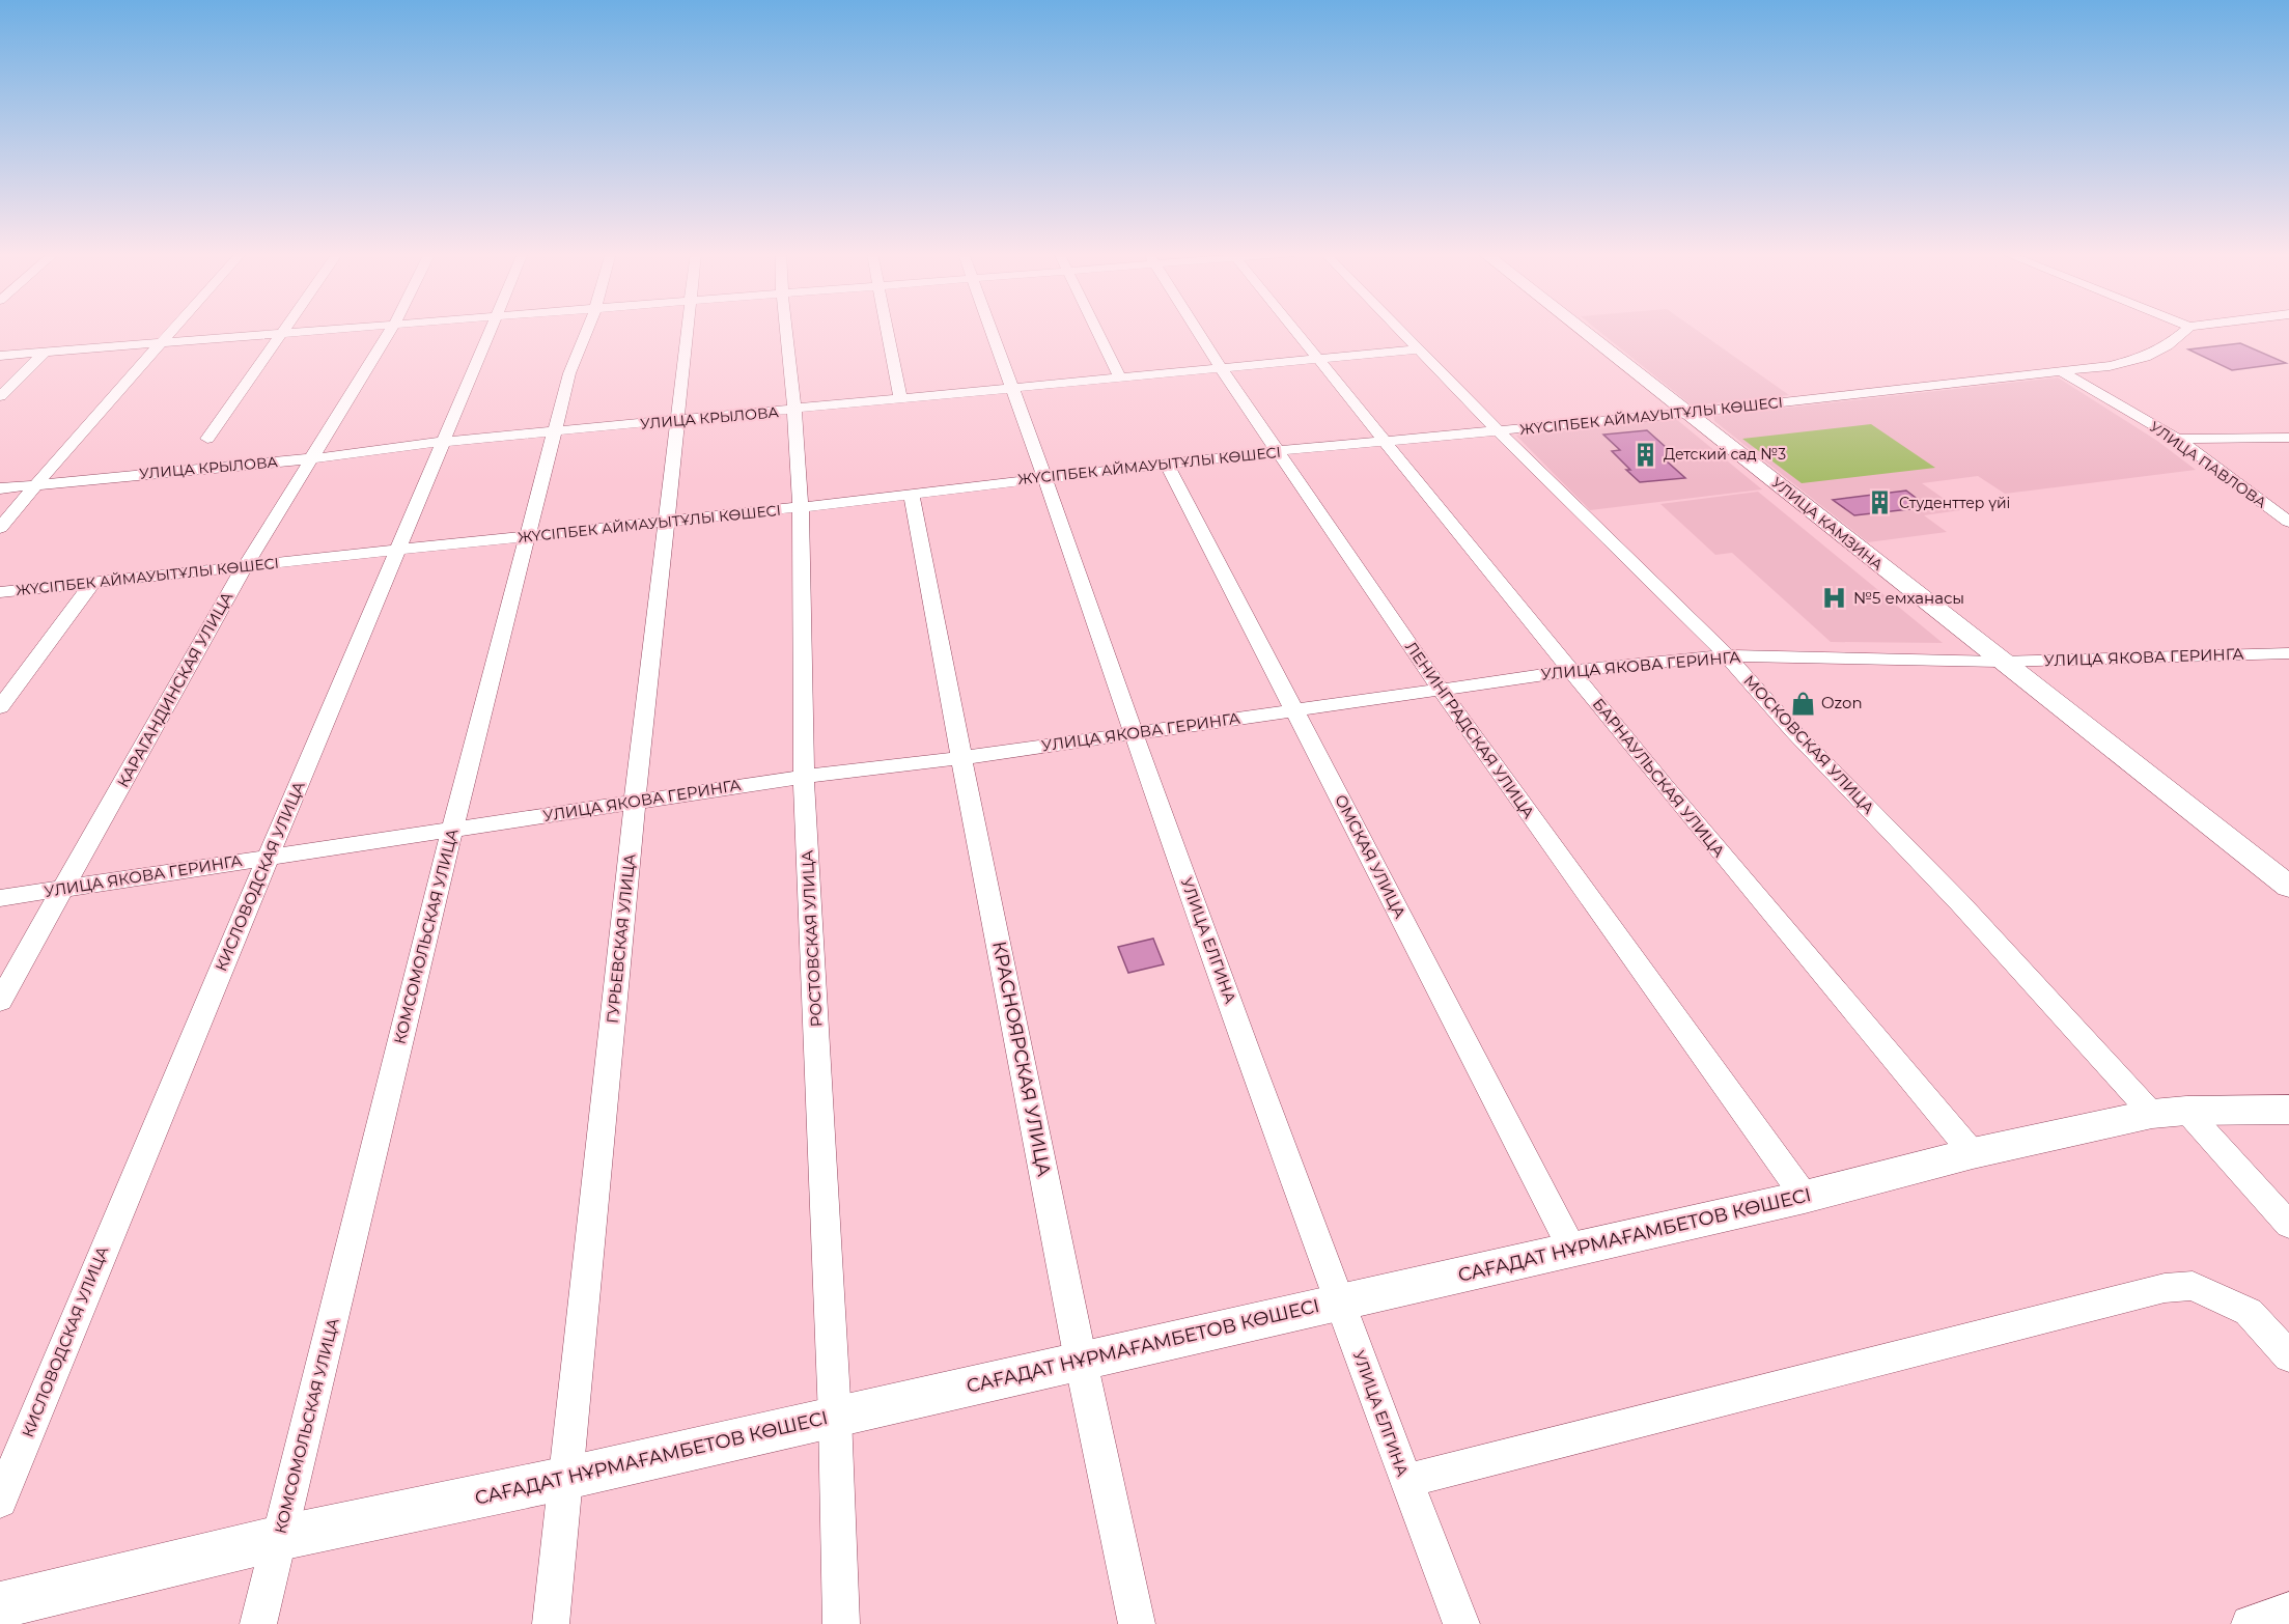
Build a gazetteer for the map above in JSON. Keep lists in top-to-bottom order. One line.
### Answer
{"streets":{"main road":["УЛИЦА КАМЗИНА","САҒАДАТ НҰРМАҒАМБЕТОВ КӨШЕСІ"],"street":["ЖҮСІПБЕК АЙМАУЫТҰЛЫ КӨШЕСІ","УЛИЦА КРЫЛОВА","УЛИЦА ПАВЛОВА","УЛИЦА ЯКОВА ГЕРИНГА","КАРАГАНДИНСКАЯ УЛИЦА","ЛЕНИНГРАДСКАЯ УЛИЦА","МОСКОВСКАЯ УЛИЦА","БАРНАУЛЬСКАЯ УЛИЦА","ОМСКАЯ УЛИЦА","КИСЛОВОДСКАЯ УЛИЦА","КОМСОМОЛЬСКАЯ УЛИЦА","ГУРЬЕВСКАЯ УЛИЦА","РОСТОВСКАЯ УЛИЦА","УЛИЦА ЕЛГИНА","КРАСНОЯРСКАЯ УЛИЦА"]},"crossings":[["ЖҮСІПБЕК АЙМАУЫТҰЛЫ КӨШЕСІ","УЛИЦА ПАВЛОВА"],["ЖҮСІПБЕК АЙМАУЫТҰЛЫ КӨШЕСІ","УЛИЦА КАМЗИНА"],["ЖҮСІПБЕК АЙМАУЫТҰЛЫ КӨШЕСІ","КАРАГАНДИНСКАЯ УЛИЦА"],["ЖҮСІПБЕК АЙМАУЫТҰЛЫ КӨШЕСІ","ЛЕНИНГРАДСКАЯ УЛИЦА"],["ЖҮСІПБЕК АЙМАУЫТҰЛЫ КӨШЕСІ","МОСКОВСКАЯ УЛИЦА"],["ЖҮСІПБЕК АЙМАУЫТҰЛЫ КӨШЕСІ","БАРНАУЛЬСКАЯ УЛИЦА"],["ЖҮСІПБЕК АЙМАУЫТҰЛЫ КӨШЕСІ","ОМСКАЯ УЛИЦА"],["ЖҮСІПБЕК АЙМАУЫТҰЛЫ КӨШЕСІ","КИСЛОВОДСКАЯ УЛИЦА"],["ЖҮСІПБЕК АЙМАУЫТҰЛЫ КӨШЕСІ","КОМСОМОЛЬСКАЯ УЛИЦА"],["ЖҮСІПБЕК АЙМАУЫТҰЛЫ КӨШЕСІ","ГУРЬЕВСКАЯ УЛИЦА"],["ЖҮСІПБЕК АЙМАУЫТҰЛЫ КӨШЕСІ","РОСТОВСКАЯ УЛИЦА"],["ЖҮСІПБЕК АЙМАУЫТҰЛЫ КӨШЕСІ","УЛИЦА ЕЛГИНА"],["ЖҮСІПБЕК АЙМАУЫТҰЛЫ КӨШЕСІ","КРАСНОЯРСКАЯ УЛИЦА"],["УЛИЦА КРЫЛОВА","КАРАГАНДИНСКАЯ УЛИЦА"],["УЛИЦА КРЫЛОВА","ЛЕНИНГРАДСКАЯ УЛИЦА"],["УЛИЦА КРЫЛОВА","МОСКОВСКАЯ УЛИЦА"],["УЛИЦА КРЫЛОВА","БАРНАУЛЬСКАЯ УЛИЦА"],["УЛИЦА КРЫЛОВА","КИСЛОВОДСКАЯ УЛИЦА"],["УЛИЦА КРЫЛОВА","КОМСОМОЛЬСКАЯ УЛИЦА"],["УЛИЦА КРЫЛОВА","ГУРЬЕВСКАЯ УЛИЦА"],["УЛИЦА КРЫЛОВА","РОСТОВСКАЯ УЛИЦА"],["УЛИЦА КРЫЛОВА","УЛИЦА ЕЛГИНА"],["УЛИЦА КАМЗИНА","УЛИЦА ЯКОВА ГЕРИНГА"],["УЛИЦА ЯКОВА ГЕРИНГА","КАРАГАНДИНСКАЯ УЛИЦА"],["УЛИЦА ЯКОВА ГЕРИНГА","ЛЕНИНГРАДСКАЯ УЛИЦА"],["УЛИЦА ЯКОВА ГЕРИНГА","МОСКОВСКАЯ УЛИЦА"],["УЛИЦА ЯКОВА ГЕРИНГА","БАРНАУЛЬСКАЯ УЛИЦА"],["УЛИЦА ЯКОВА ГЕРИНГА","ОМСКАЯ УЛИЦА"],["УЛИЦА ЯКОВА ГЕРИНГА","КИСЛОВОДСКАЯ УЛИЦА"],["УЛИЦА ЯКОВА ГЕРИНГА","КОМСОМОЛЬСКАЯ УЛИЦА"],["УЛИЦА ЯКОВА ГЕРИНГА","ГУРЬЕВСКАЯ УЛИЦА"],["УЛИЦА ЯКОВА ГЕРИНГА","РОСТОВСКАЯ УЛИЦА"],["УЛИЦА ЯКОВА ГЕРИНГА","УЛИЦА ЕЛГИНА"],["УЛИЦА ЯКОВА ГЕРИНГА","КРАСНОЯРСКАЯ УЛИЦА"],["ЛЕНИНГРАДСКАЯ УЛИЦА","САҒАДАТ НҰРМАҒАМБЕТОВ КӨШЕСІ"],["МОСКОВСКАЯ УЛИЦА","САҒАДАТ НҰРМАҒАМБЕТОВ КӨШЕСІ"],["БАРНАУЛЬСКАЯ УЛИЦА","САҒАДАТ НҰРМАҒАМБЕТОВ КӨШЕСІ"],["ОМСКАЯ УЛИЦА","САҒАДАТ НҰРМАҒАМБЕТОВ КӨШЕСІ"],["КОМСОМОЛЬСКАЯ УЛИЦА","САҒАДАТ НҰРМАҒАМБЕТОВ КӨШЕСІ"],["ГУРЬЕВСКАЯ УЛИЦА","САҒАДАТ НҰРМАҒАМБЕТОВ КӨШЕСІ"],["РОСТОВСКАЯ УЛИЦА","САҒАДАТ НҰРМАҒАМБЕТОВ КӨШЕСІ"],["УЛИЦА ЕЛГИНА","САҒАДАТ НҰРМАҒАМБЕТОВ КӨШЕСІ"],["КРАСНОЯРСКАЯ УЛИЦА","САҒАДАТ НҰРМАҒАМБЕТОВ КӨШЕСІ"]],"places":{"building":["Детский сад №3","Студенттер үйі"],"hospital":["№5 емханасы"],"shop":["Ozon"]}}
